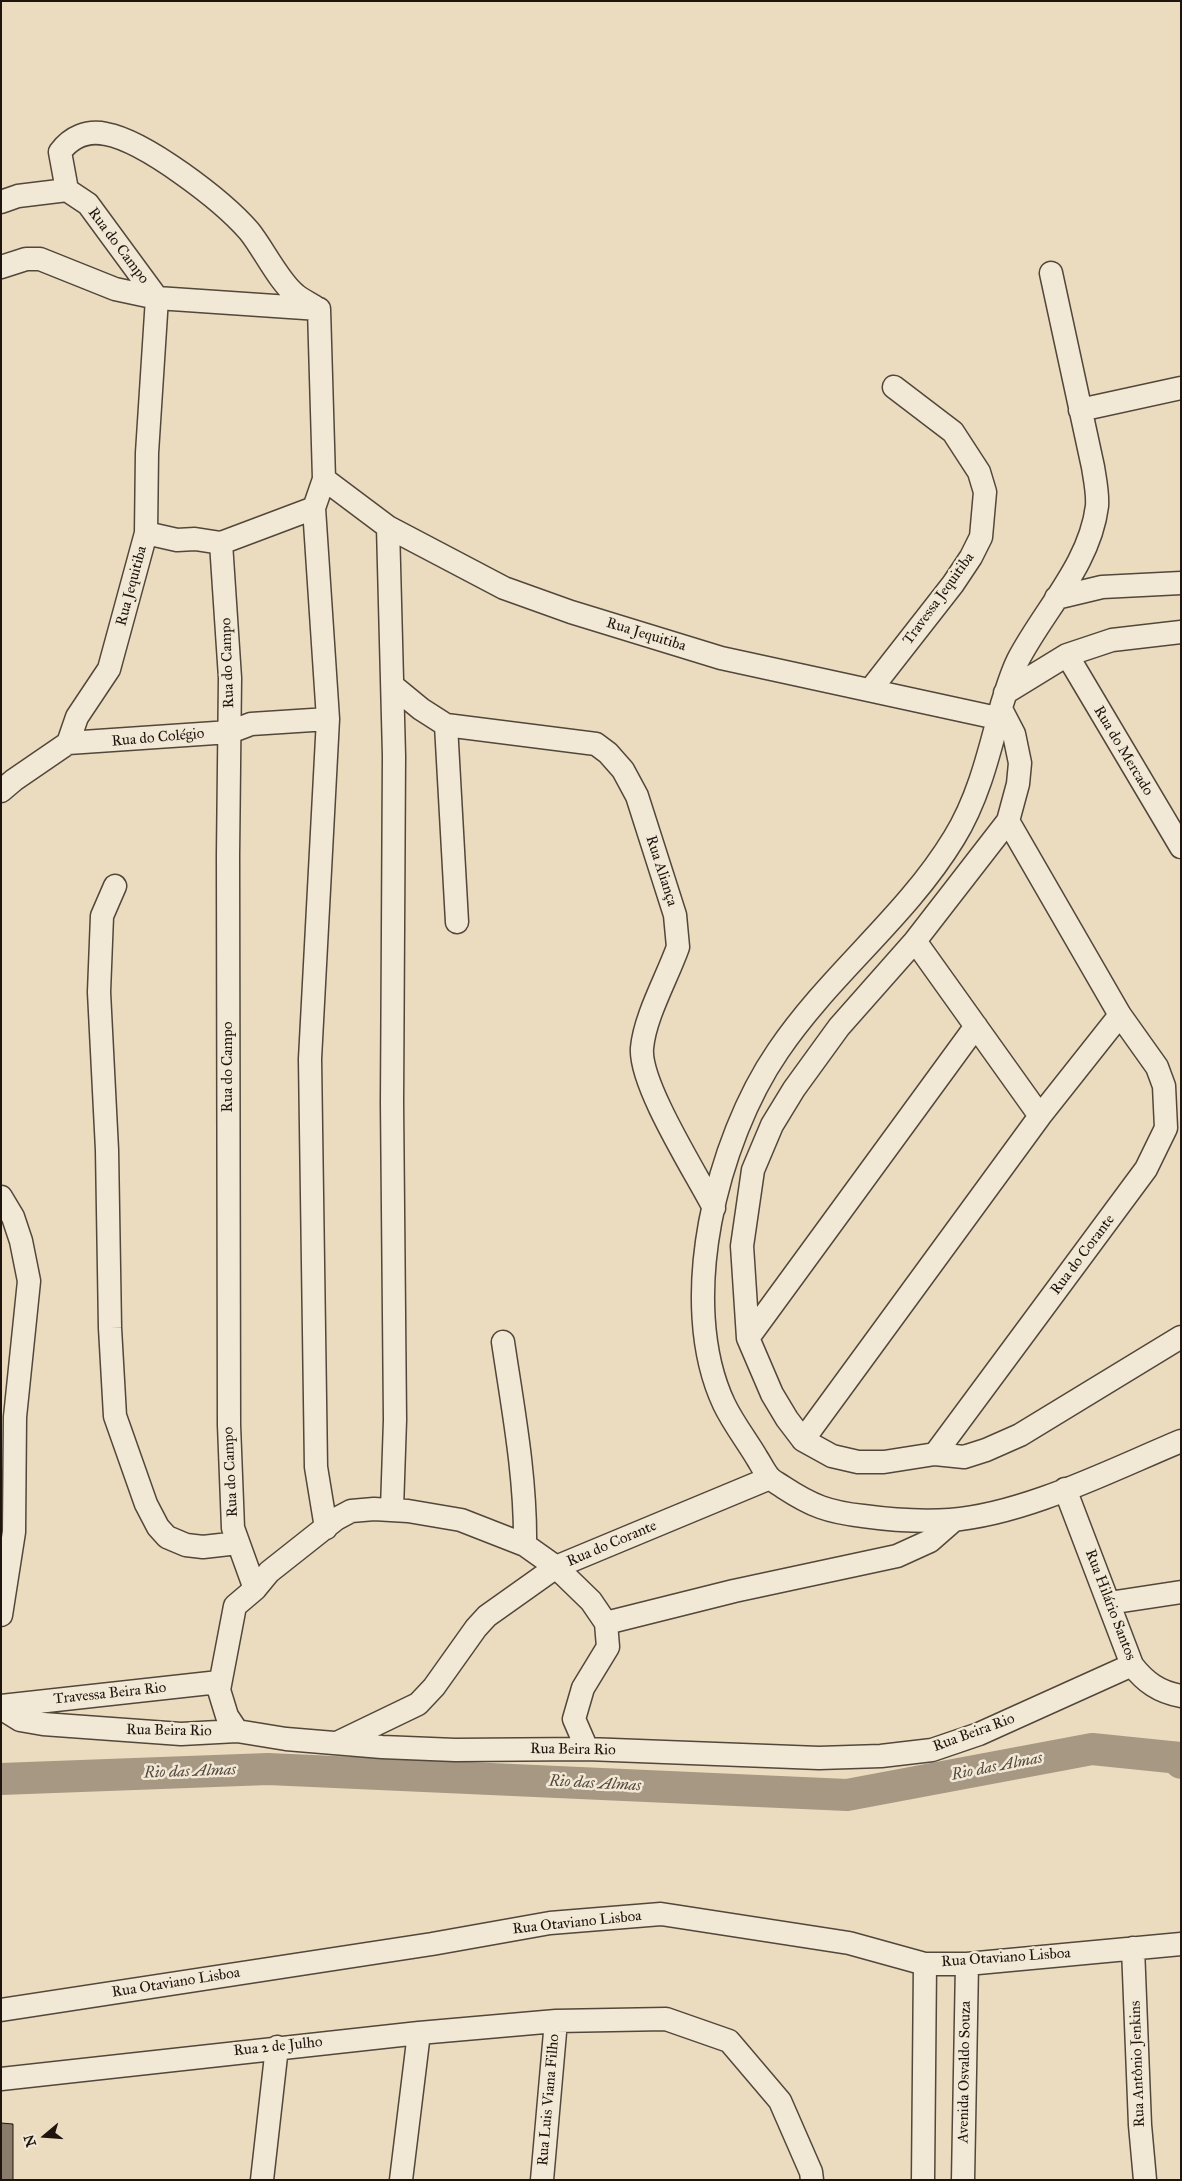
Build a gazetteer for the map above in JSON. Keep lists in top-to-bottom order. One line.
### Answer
{"streets":{"street":["Rua do Campo","Rua Jequitiba","Travessa Jequitiba","Rua do Colégio","Rua do Mercado","Rua Aliança","Rua do Corante","Rua Hilário Santos","Travessa Beira Rio","Rua Beira Rio","Rua Otaviano Lisboa","Rua 2 de Julho","Rua Antônio Jenkins","Avenida Osvaldo Souza","Rua Luis Viana Filho"]},"crossings":[["Rua do Campo","Rua Jequitiba"],["Rua do Campo","Rua do Colégio"],["Rua do Campo","Rua do Corante"],["Rua Jequitiba","Travessa Jequitiba"],["Rua Jequitiba","Rua do Colégio"],["Rua do Corante","Travessa Beira Rio"],["Rua do Corante","Rua Beira Rio"],["Rua Hilário Santos","Rua Beira Rio"],["Travessa Beira Rio","Rua Beira Rio"],["Rua Otaviano Lisboa","Rua Antônio Jenkins"],["Rua Otaviano Lisboa","Avenida Osvaldo Souza"],["Rua 2 de Julho","Rua Luis Viana Filho"]],"water":["Rio das Almas"],"north":"left"}
